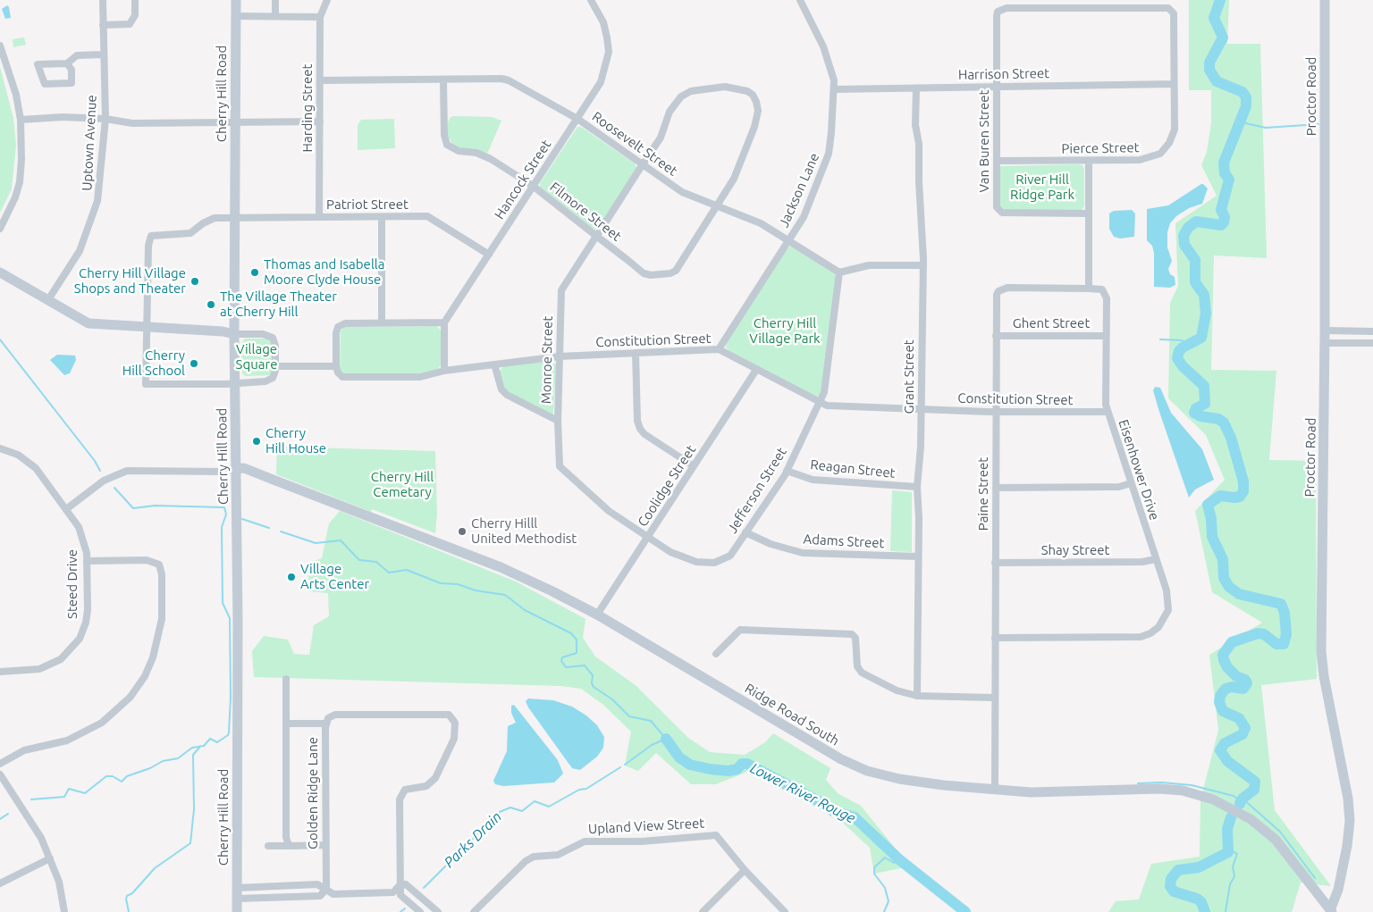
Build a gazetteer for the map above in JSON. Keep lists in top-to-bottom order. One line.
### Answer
{"streets":{"main road":["Cherry Hill Road","Proctor Road","Ridge Road South"],"street":["Harrison Street","Harding Street","Van Buren Street","Uptown Avenue","Roosevelt Street","Pierce Street","Hancock Street","Jackson Lane","Patriot Street","Filmore Street","Ghent Street","Constitution Street","Monroe Street","Grant Street","Reagan Street","Eisenhower Drive","Coolidge Street","Jefferson Street","Paine Street","Adams Street","Shay Street","Steed Drive","Golden Ridge Lane","Upland View Street"]},"crossings":[["Harrison Street","Van Buren Street"],["Harrison Street","Pierce Street"],["Harrison Street","Jackson Lane"],["Harrison Street","Grant Street"],["Cherry Hill Road","Patriot Street"],["Cherry Hill Road","Ridge Road South"],["Proctor Road","Ridge Road South"],["Harding Street","Roosevelt Street"],["Harding Street","Patriot Street"],["Van Buren Street","Pierce Street"],["Roosevelt Street","Hancock Street"],["Roosevelt Street","Jackson Lane"],["Roosevelt Street","Filmore Street"],["Roosevelt Street","Monroe Street"],["Roosevelt Street","Jefferson Street"],["Hancock Street","Patriot Street"],["Hancock Street","Filmore Street"],["Jackson Lane","Constitution Street"],["Filmore Street","Monroe Street"],["Ghent Street","Eisenhower Drive"],["Ghent Street","Paine Street"],["Constitution Street","Monroe Street"],["Constitution Street","Grant Street"],["Constitution Street","Eisenhower Drive"],["Constitution Street","Coolidge Street"],["Constitution Street","Jefferson Street"],["Constitution Street","Paine Street"],["Monroe Street","Coolidge Street"],["Monroe Street","Jefferson Street"],["Grant Street","Reagan Street"],["Grant Street","Adams Street"],["Reagan Street","Jefferson Street"],["Eisenhower Drive","Paine Street"],["Eisenhower Drive","Shay Street"],["Coolidge Street","Jefferson Street"],["Coolidge Street","Ridge Road South"],["Jefferson Street","Adams Street"],["Paine Street","Shay Street"],["Paine Street","Ridge Road South"]],"water":["Lower River Rouge","Parks Drain"],"parks":["River Hill Ridge Park","Cherry Hill Village Park","Village Square","Cherry Hill Cemetary"],"places":["Thomas and Isabella Moore Clyde House","Cherry Hill Village Shops and Theater","The Village Theater at Cherry Hill","Cherry Hill School","Cherry Hill House","Cherry Hilll United Methodist","Village Arts Center"]}
